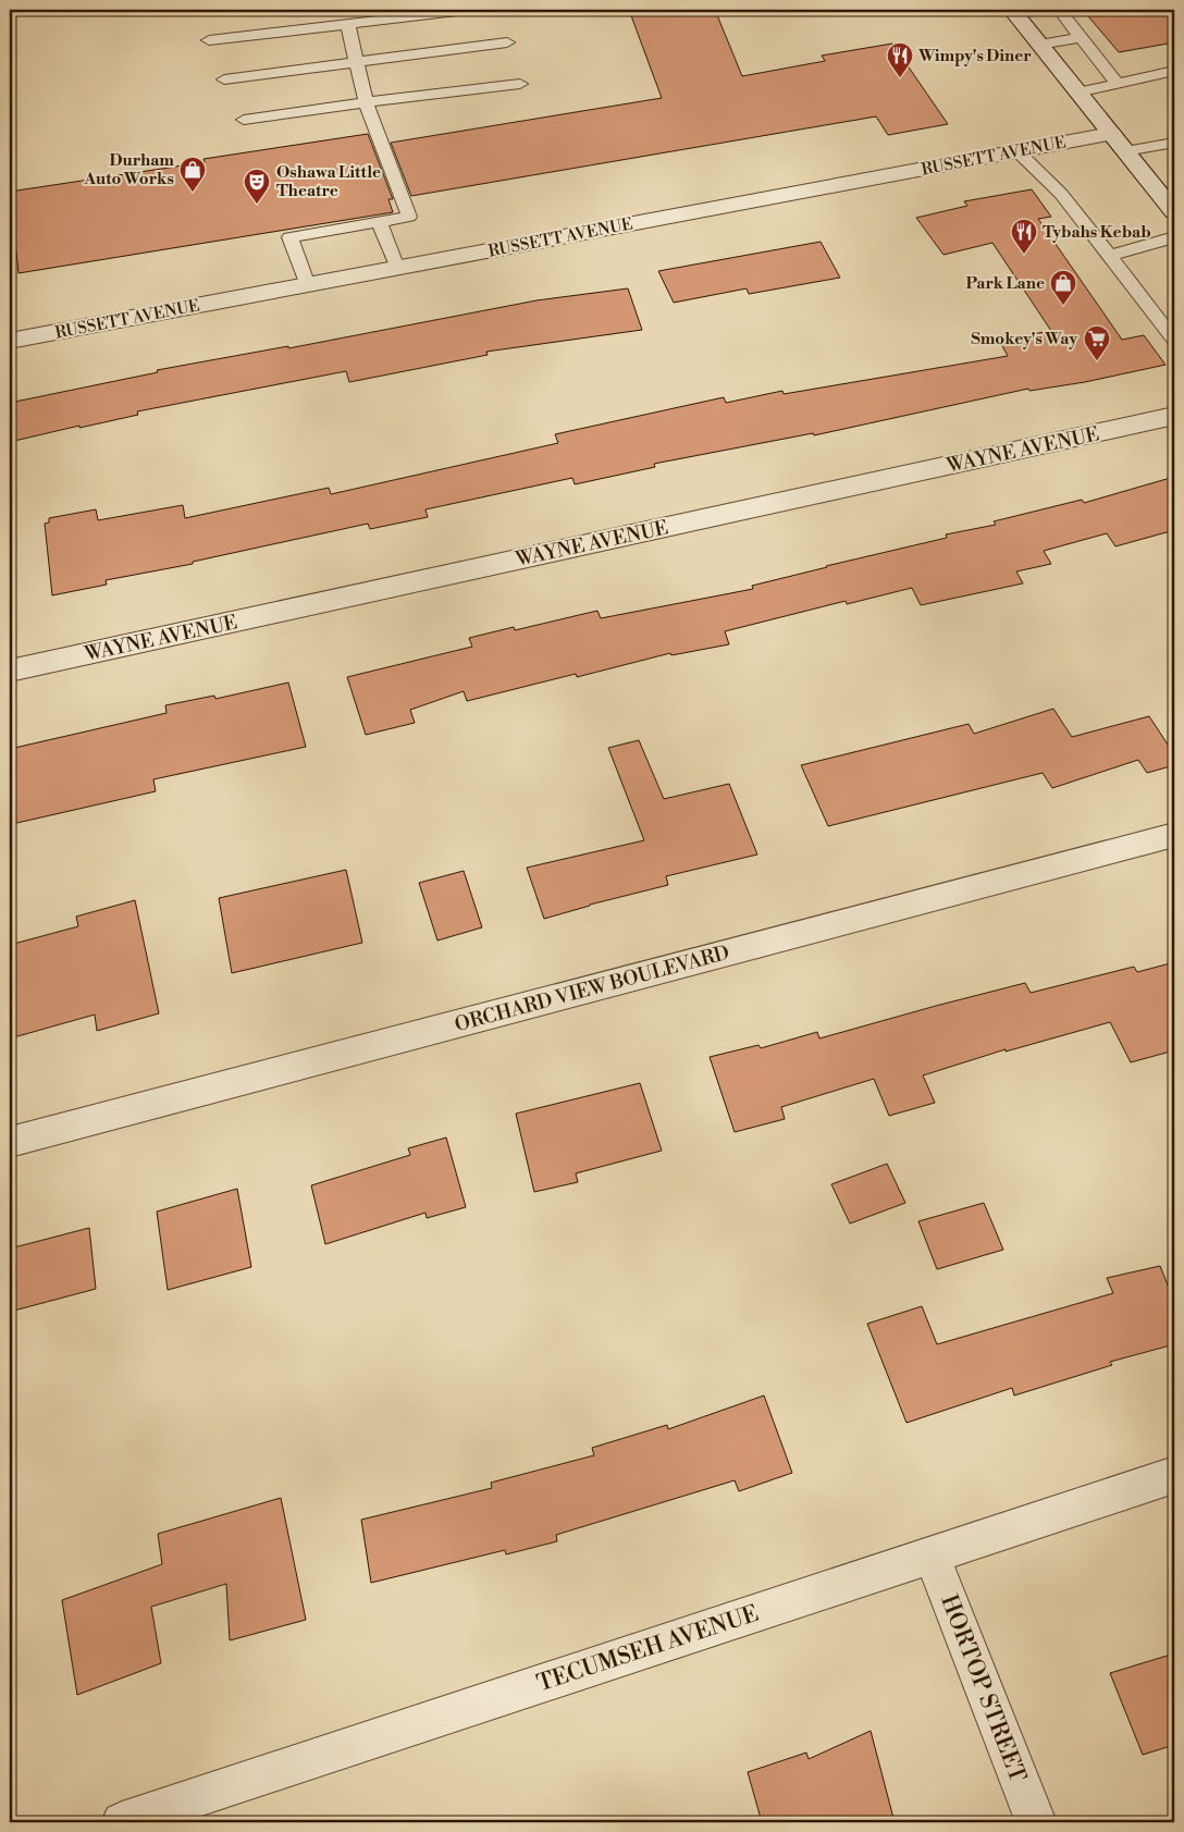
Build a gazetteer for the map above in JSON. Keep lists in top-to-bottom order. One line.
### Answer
{"streets":{"street":["RUSSETT AVENUE","WAYNE AVENUE","ORCHARD VIEW BOULEVARD","TECUMSEH AVENUE","HORTOP STREET"]},"crossings":[["TECUMSEH AVENUE","HORTOP STREET"]],"places":{"restaurant":["Wimpy's Diner","Tybahs Kebab"],"shop":["Durham Auto Works","Park Lane"],"theatre":["Oshawa Little Theatre"],"supermarket":["Smokey's Way"]}}
